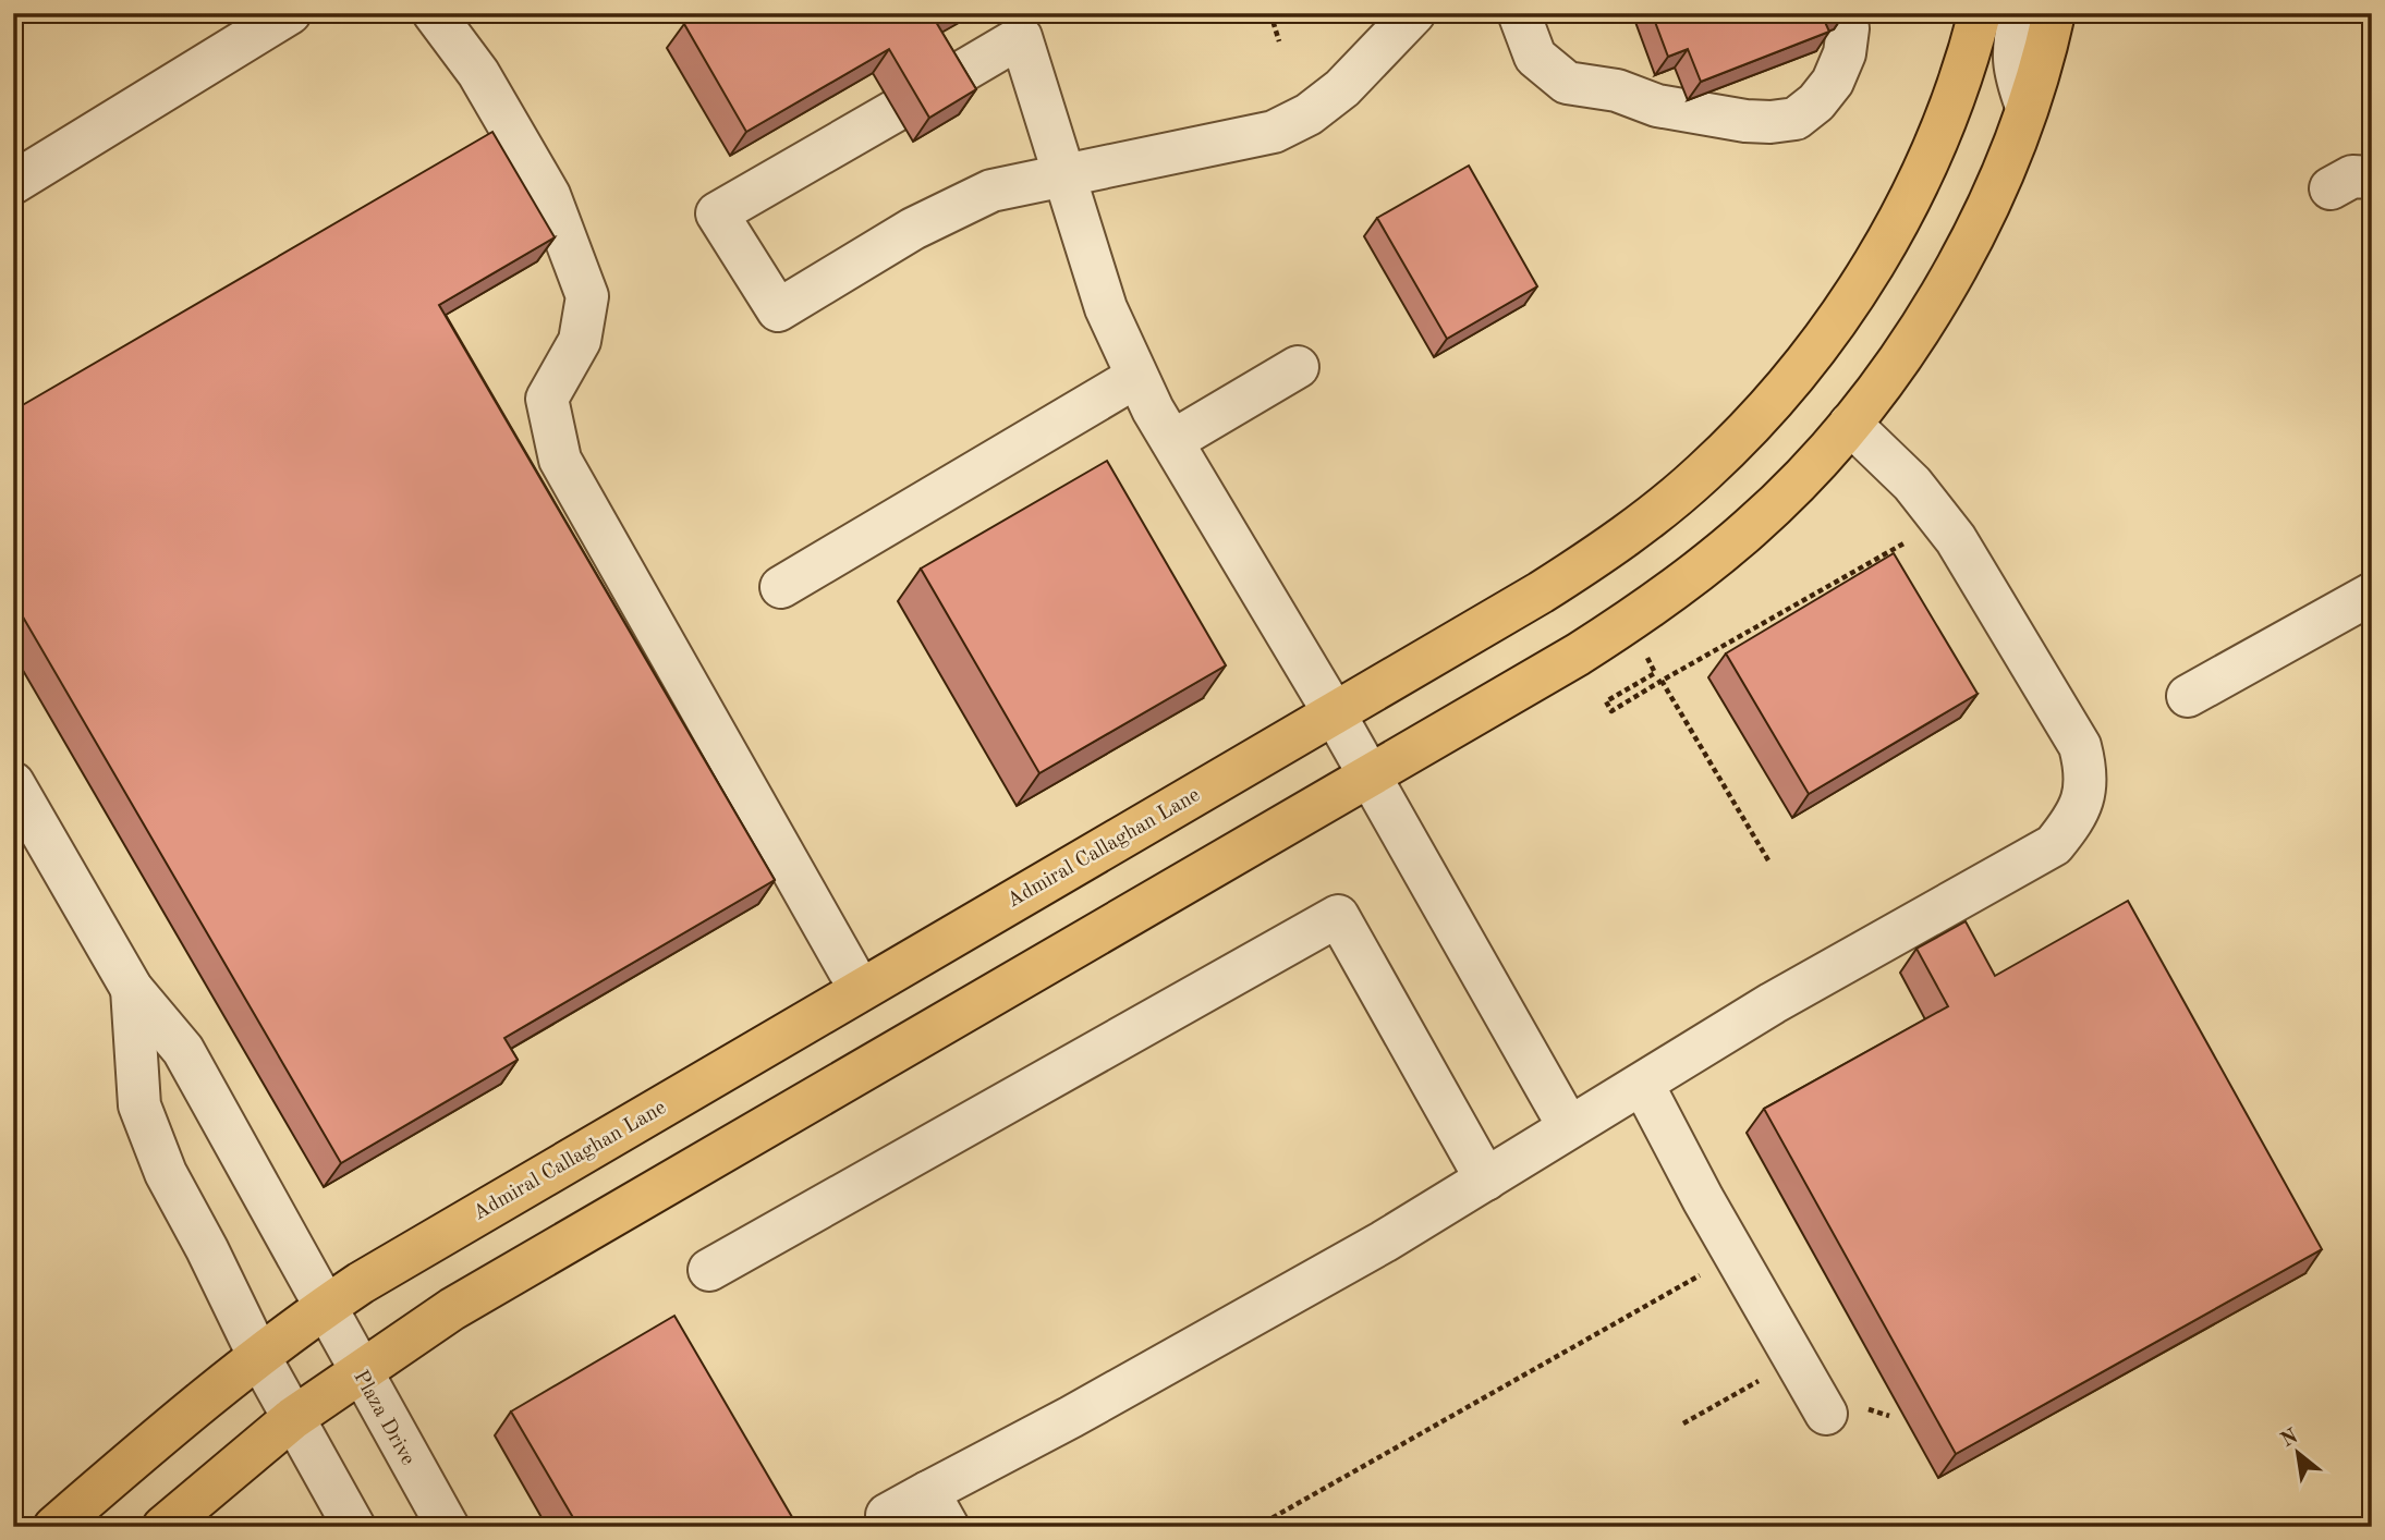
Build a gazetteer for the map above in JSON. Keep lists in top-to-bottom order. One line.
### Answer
{"streets":{"main road":["Admiral Callaghan Lane"],"street":["Plaza Drive"]},"crossings":[["Admiral Callaghan Lane","Plaza Drive"]],"north":"top left"}
